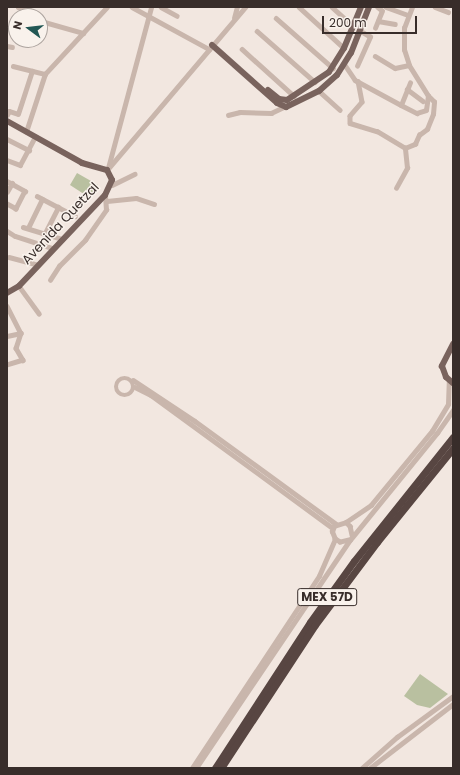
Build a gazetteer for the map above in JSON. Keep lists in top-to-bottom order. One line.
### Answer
{"streets":{"highway":["MEX 57D"],"main road":["Avenida Quetzal"]},"scale_bar":"200 m","north":"left"}
